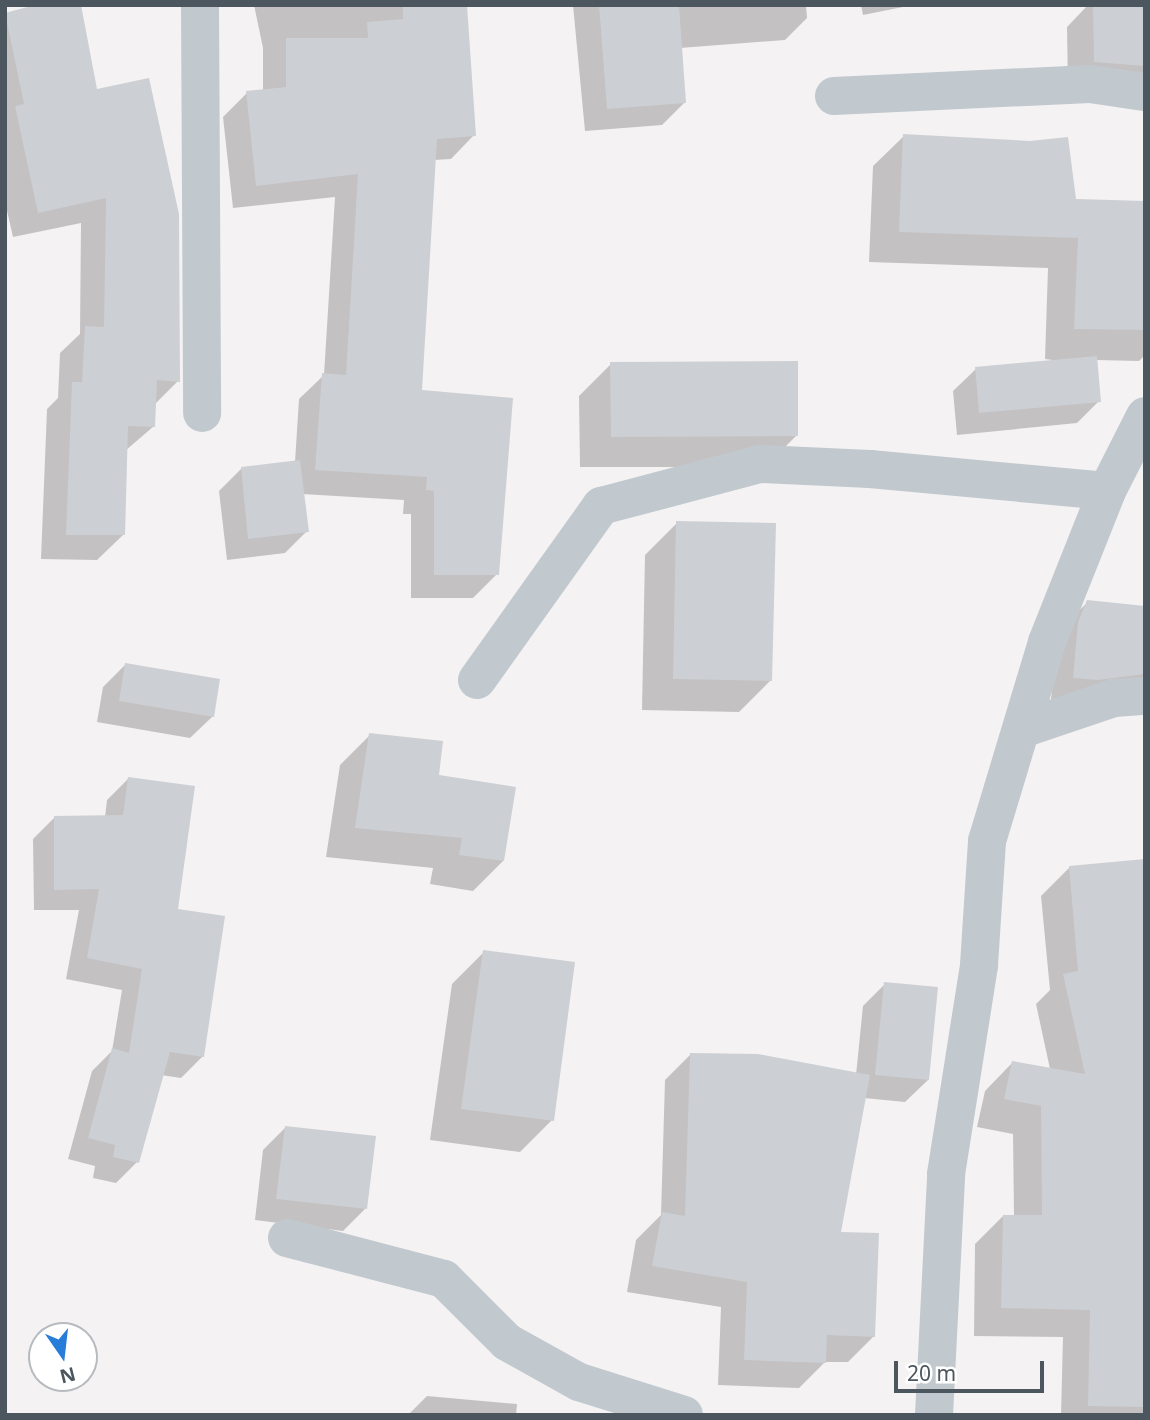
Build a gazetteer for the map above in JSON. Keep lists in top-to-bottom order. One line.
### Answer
{"scale_bar":"20 m","north":"bottom"}
